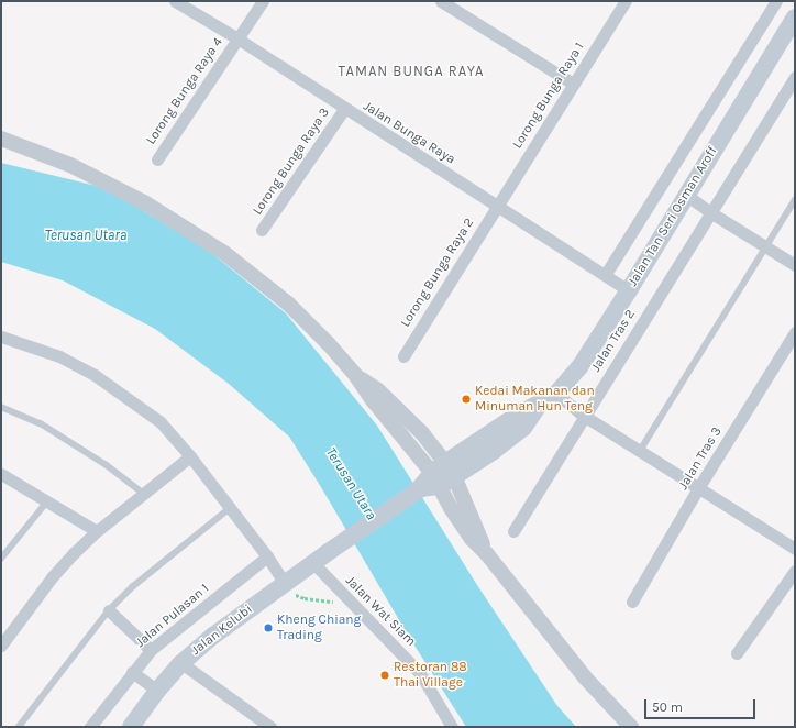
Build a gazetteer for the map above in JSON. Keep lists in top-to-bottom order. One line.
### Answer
{"streets":{"main road":["Jalan Tan Seri Osman Aroff","Jalan Kelubi"],"street":["Lorong Bunga Raya 4","Lorong Bunga Raya 1","Jalan Bunga Raya","Lorong Bunga Raya 3","Lorong Bunga Raya 2","Jalan Tras 2","Jalan Tras 3","Jalan Wat Siam","Jalan Pulasan 1"]},"crossings":[["Lorong Bunga Raya 4","Jalan Bunga Raya"],["Lorong Bunga Raya 1","Jalan Bunga Raya"],["Lorong Bunga Raya 1","Lorong Bunga Raya 2"],["Jalan Bunga Raya","Lorong Bunga Raya 3"],["Jalan Bunga Raya","Jalan Tan Seri Osman Aroff"],["Jalan Bunga Raya","Lorong Bunga Raya 2"],["Jalan Tan Seri Osman Aroff","Jalan Kelubi"],["Jalan Wat Siam","Jalan Kelubi"]],"districts":["TAMAN BUNGA RAYA"],"water":["Terusan Utara"],"places":["Kedai Makanan dan Minuman Hun Teng","Kheng Chiang Trading","Restoran 88 Thai Village"],"scale_bar":"50 m"}
